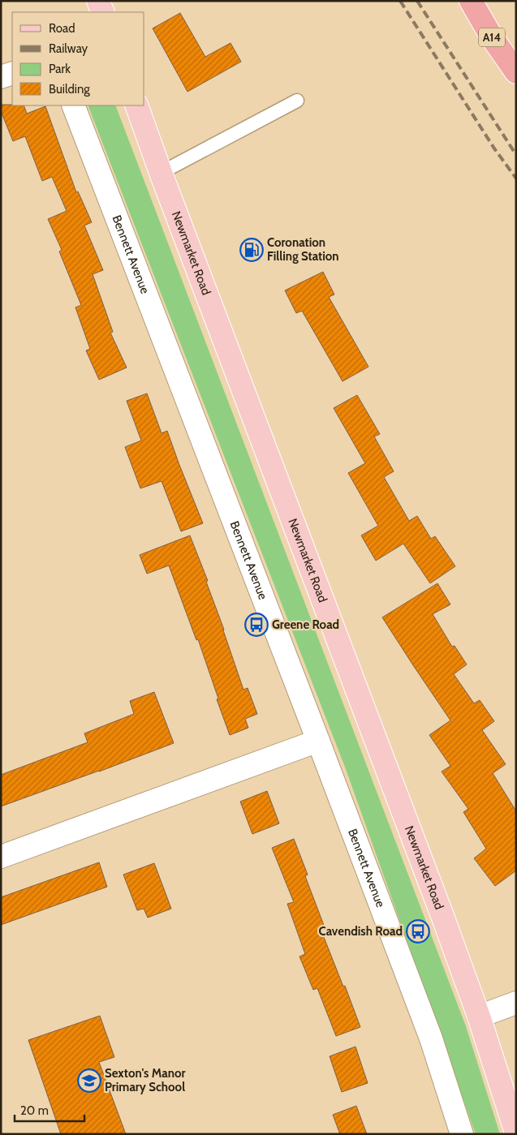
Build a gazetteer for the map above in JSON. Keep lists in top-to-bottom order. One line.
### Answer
{"streets":{"highway":["A14"],"main road":["Newmarket Road"],"street":["Bennett Avenue"]},"places":{"fuel station":["Coronation Filling Station"],"bus stop":["Greene Road","Cavendish Road"],"school or university":["Sexton's Manor Primary School"]},"legend":["Road","Railway","Park","Building"],"scale_bar":"20 m"}
